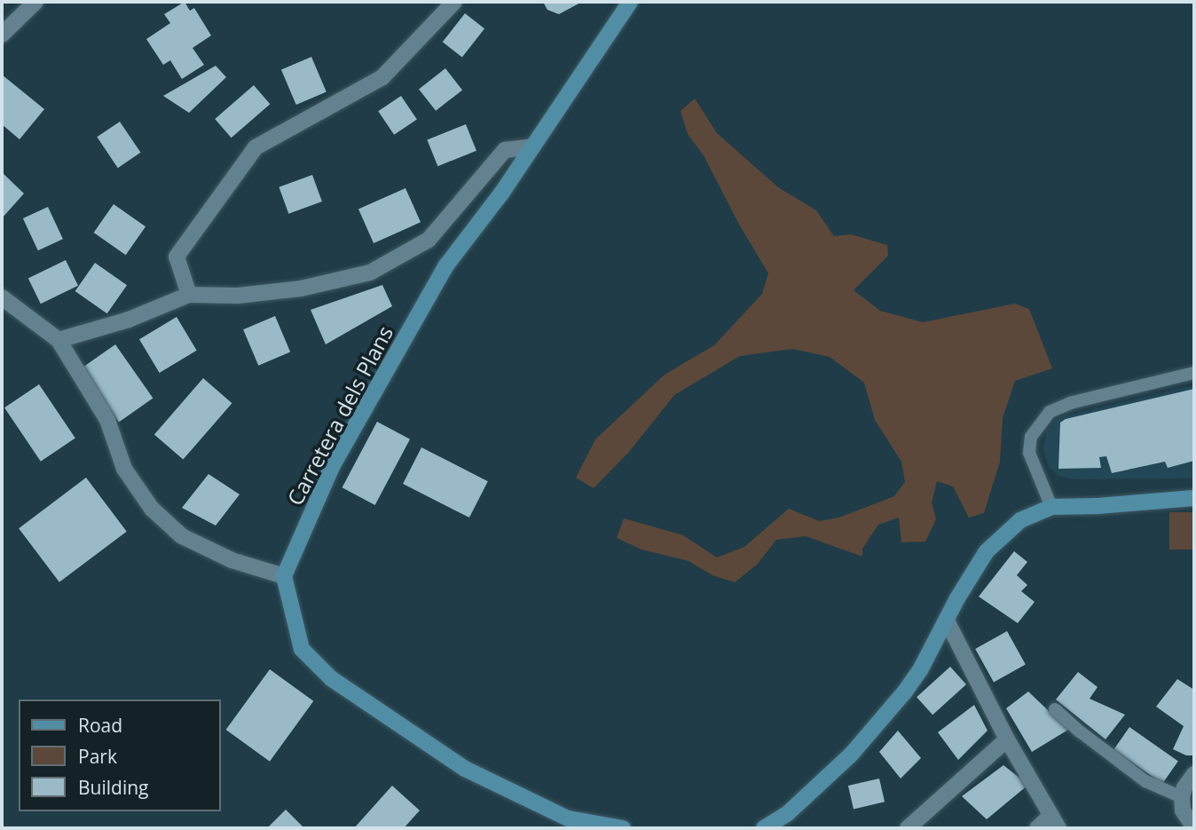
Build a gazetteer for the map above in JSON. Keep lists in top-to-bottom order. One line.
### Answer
{"streets":{"main road":["Carretera dels Plans"]},"legend":["Road","Park","Building"]}
